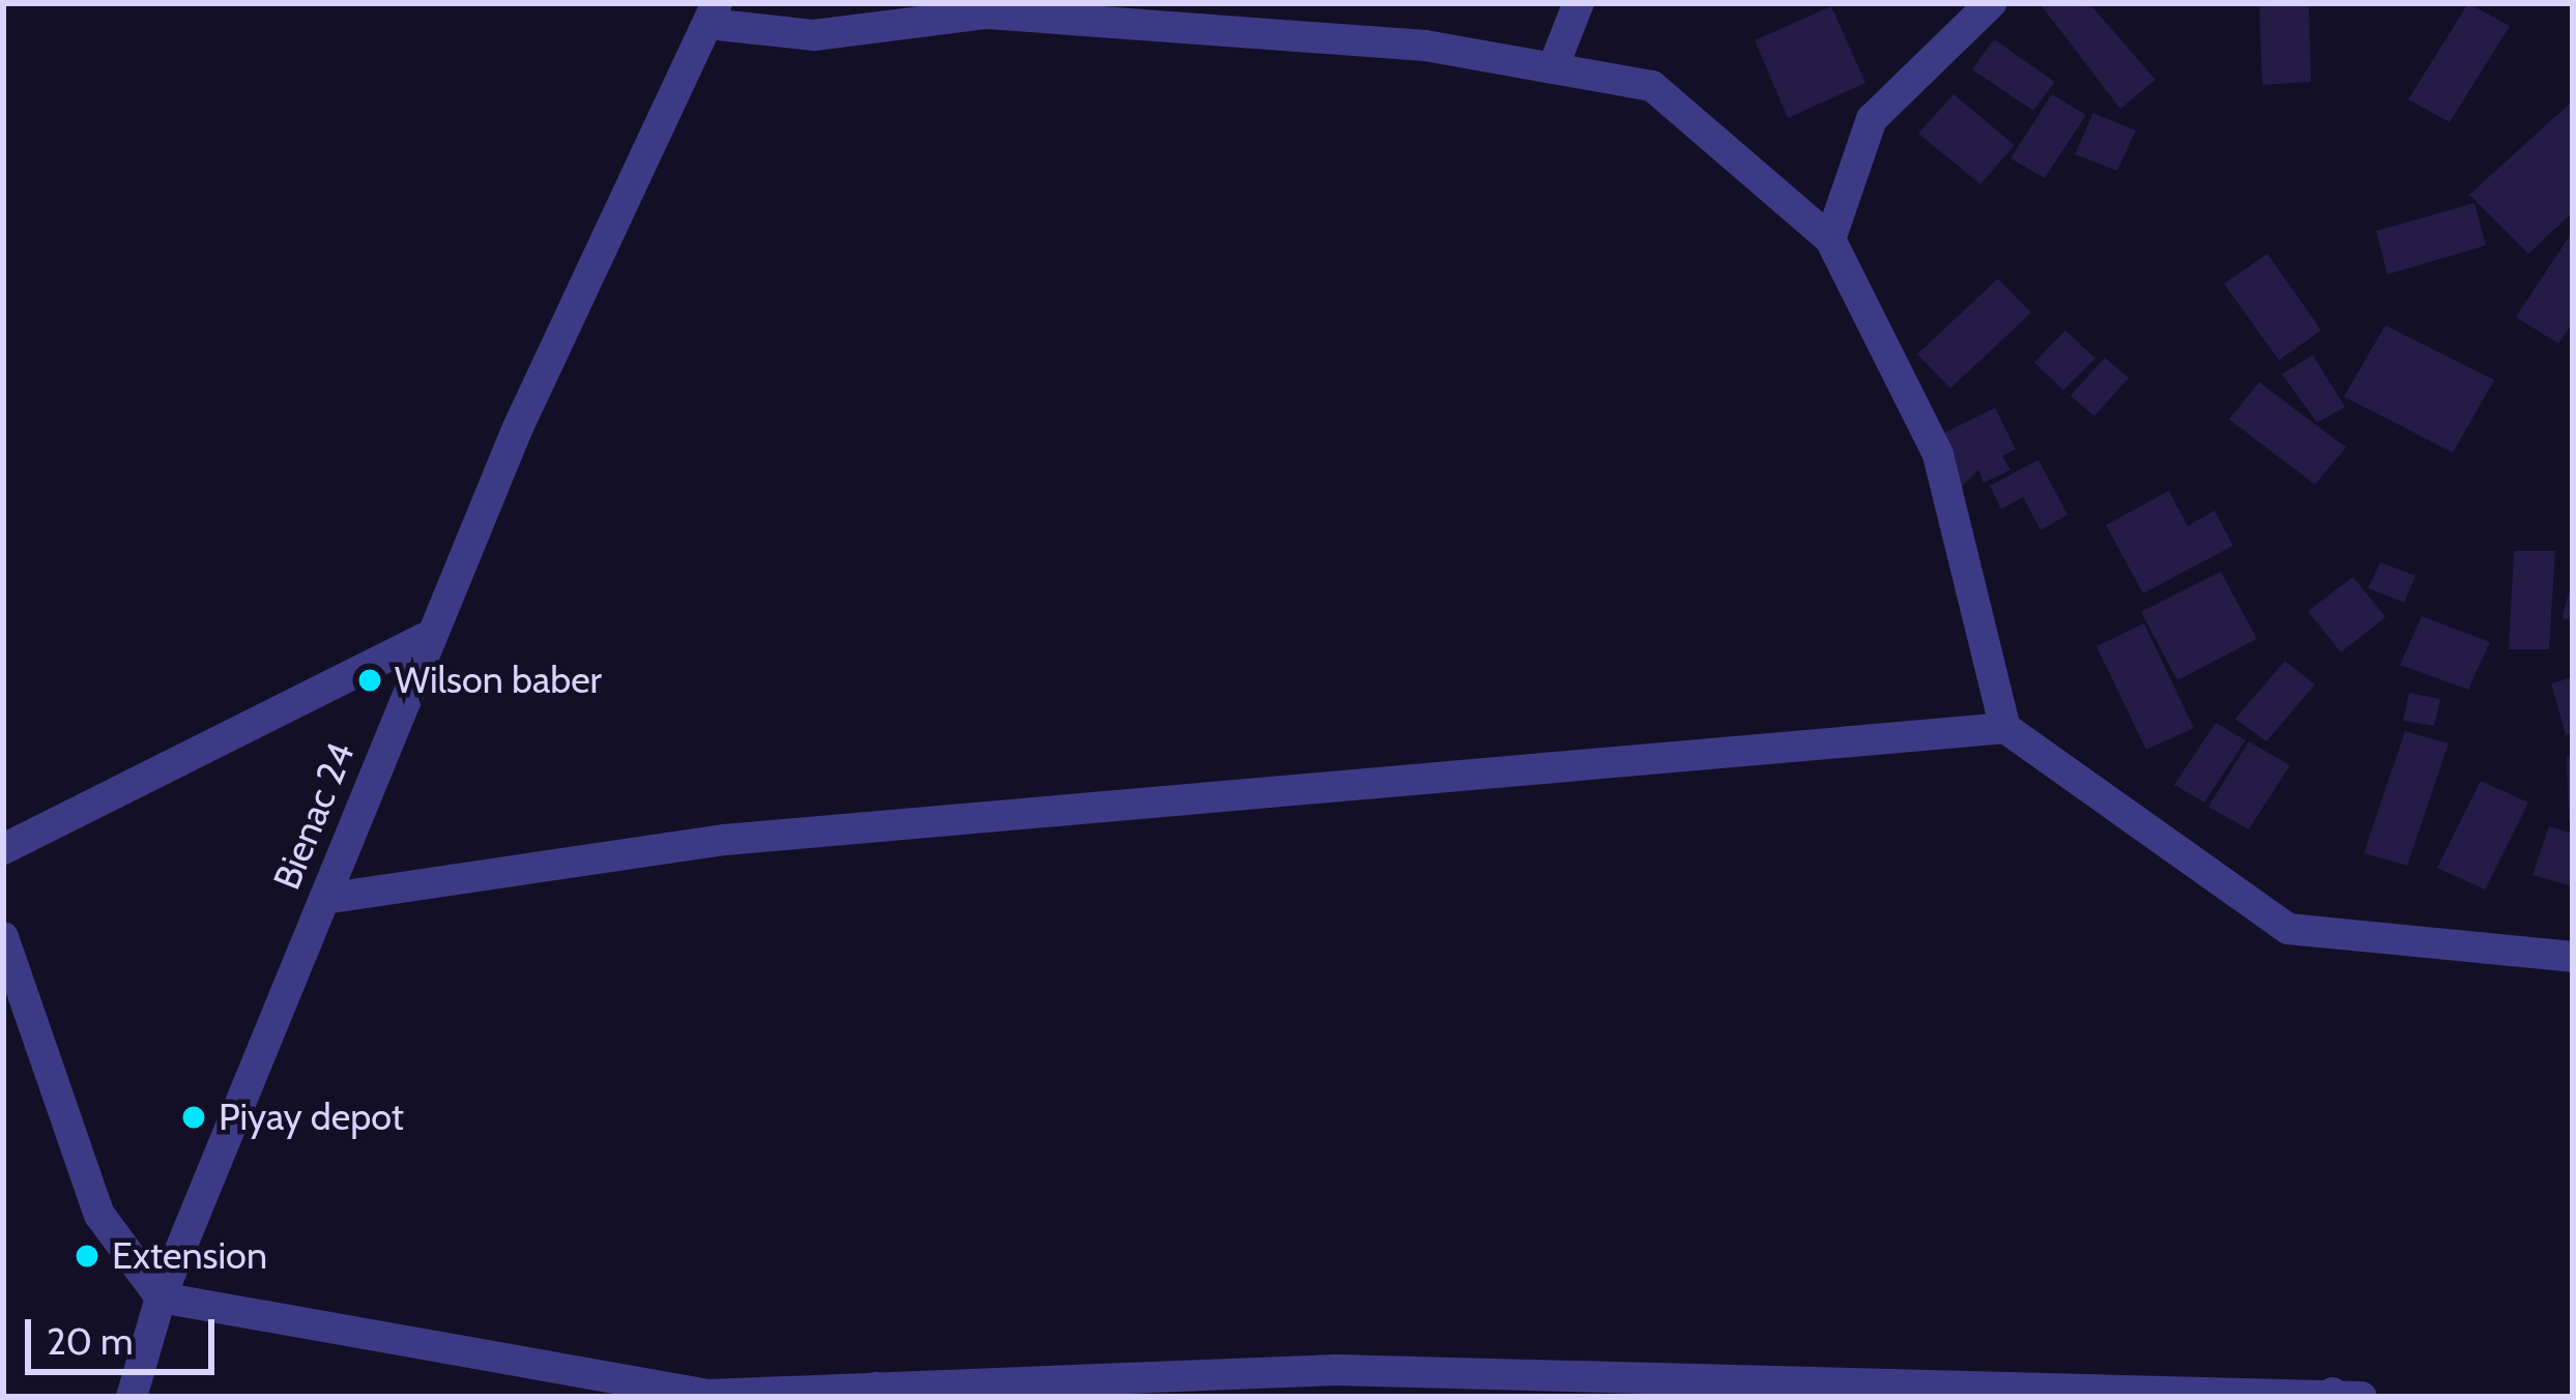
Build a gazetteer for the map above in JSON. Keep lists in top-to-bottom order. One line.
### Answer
{"streets":{"street":["Bienac 24"]},"places":["Wilson baber","Piyay depot","Extension"],"scale_bar":"20 m"}
